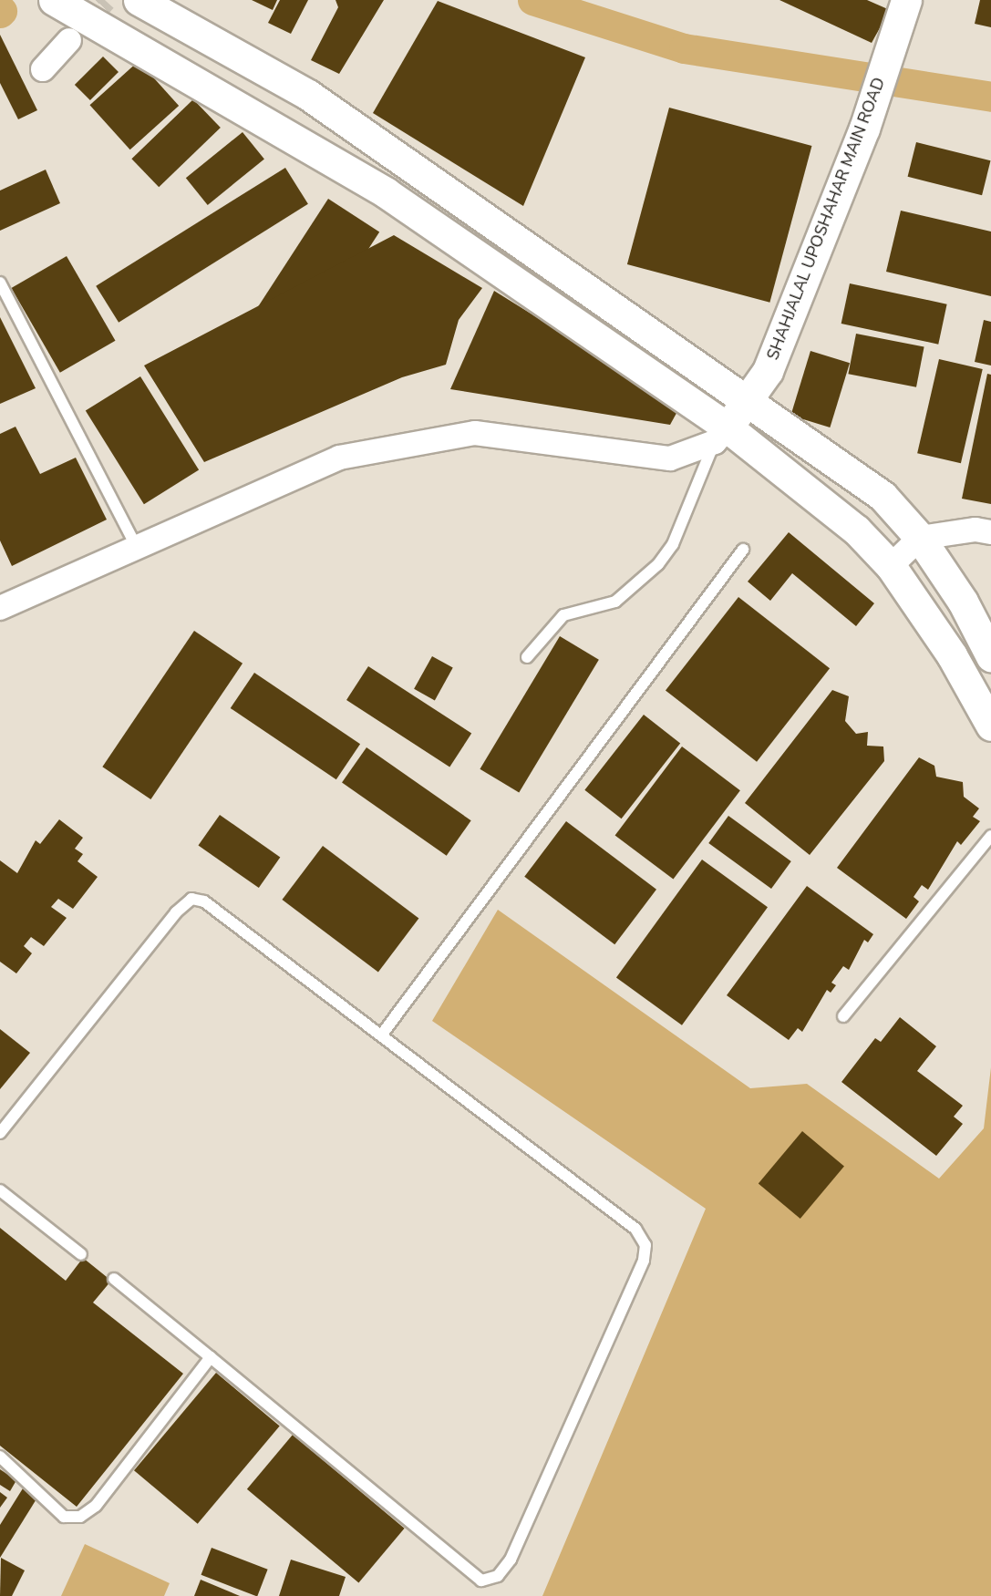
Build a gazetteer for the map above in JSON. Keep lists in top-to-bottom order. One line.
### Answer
{"streets":{"main road":["SHAHJALAL UPOSHAHAR MAIN ROAD"]}}
